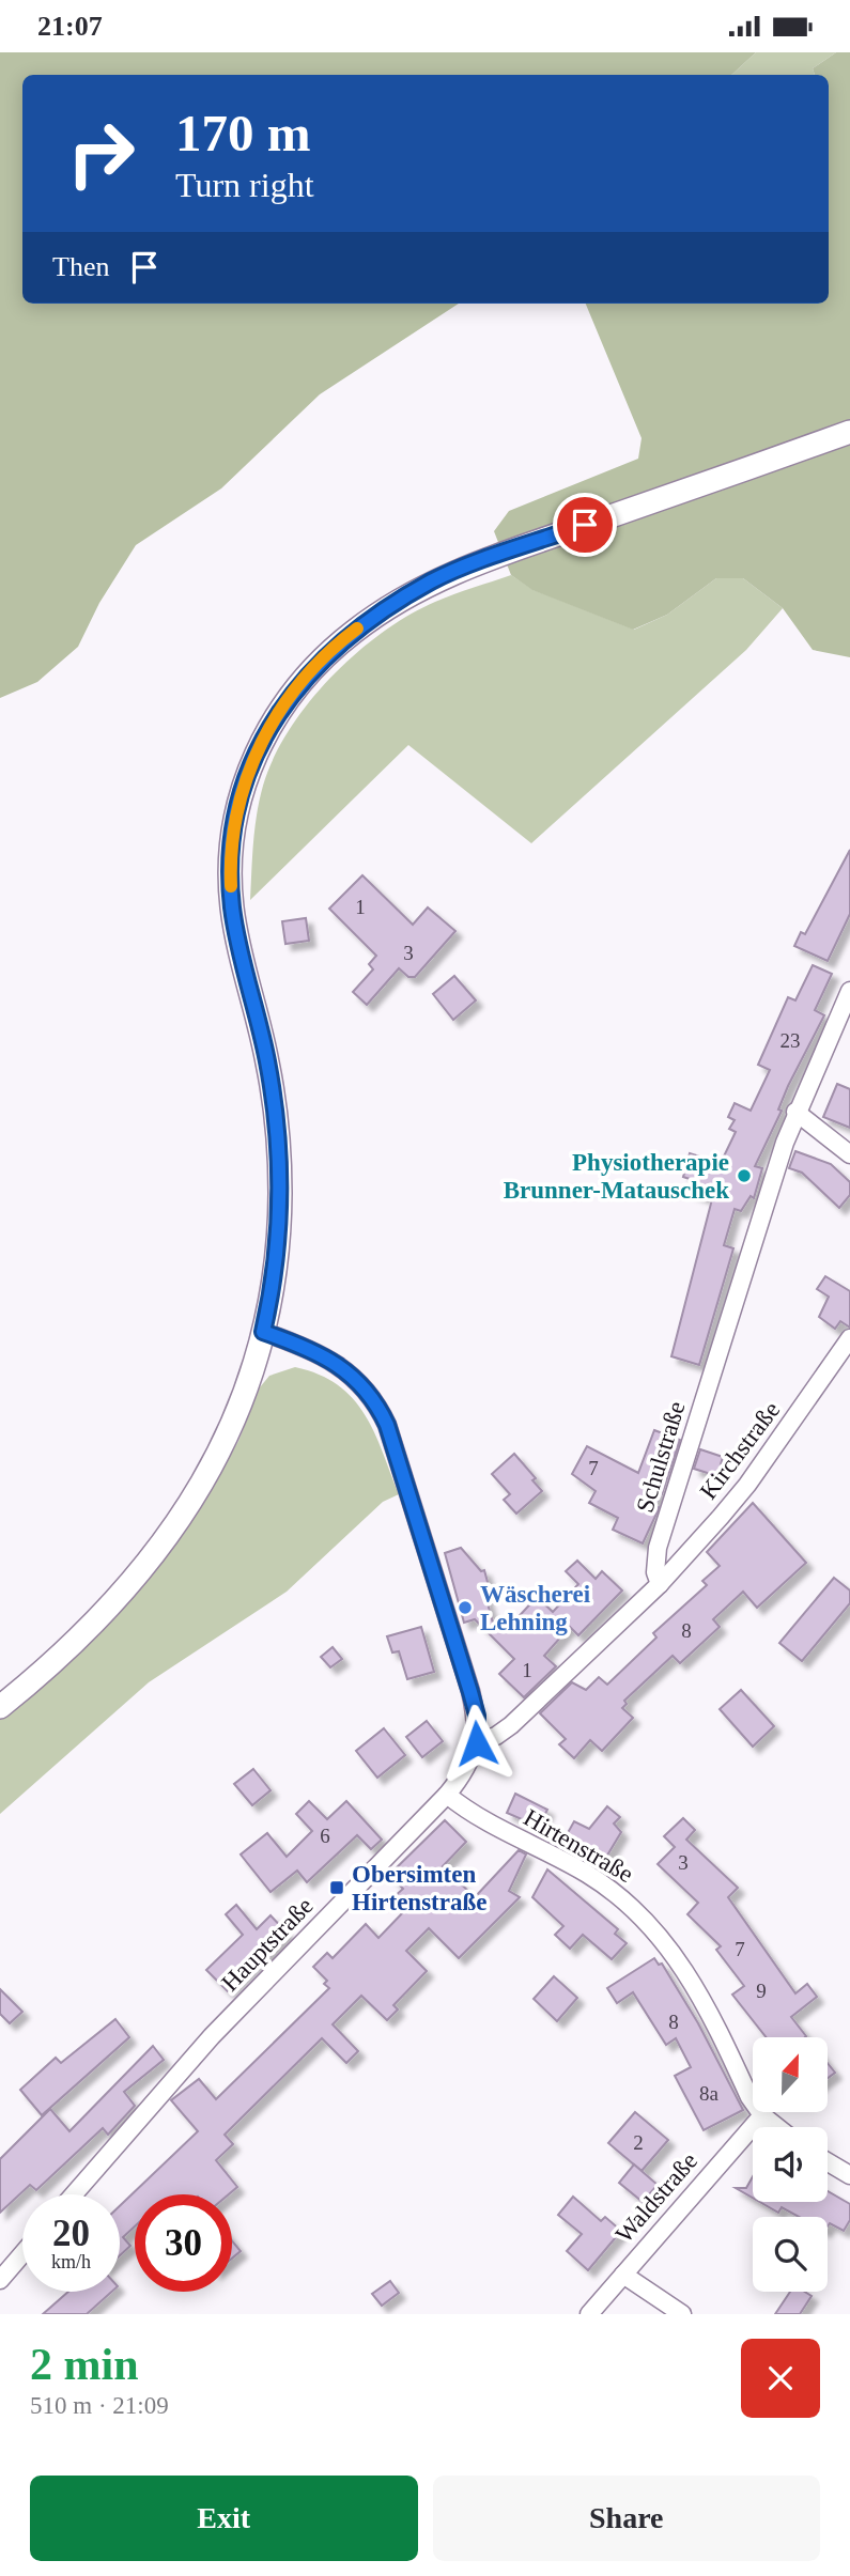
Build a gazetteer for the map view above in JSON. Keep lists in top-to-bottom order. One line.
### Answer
{"streets":{"street":["Kirchstraße","Schulstraße","Hirtenstraße","Hauptstraße","Waldstraße"]},"crossings":[["Kirchstraße","Schulstraße"],["Hirtenstraße","Hauptstraße"],["Hirtenstraße","Waldstraße"]],"places":{"other":["Physiotherapie Brunner-Matauschek","Wäscherei Lehning"],"transit":["Obersimten Hirtenstraße"]},"house_numbers":["1","3","23","7","8","1","6","3","7","9","8","8a","2"],"north":"top","page":{"status":"21:07","turn":["170 m","Turn right"],"then":"Then","speed":"20 km/h","limit":"30","heading":["2 min","510 m · 21:09"],"buttons":["Exit","Share"]}}
